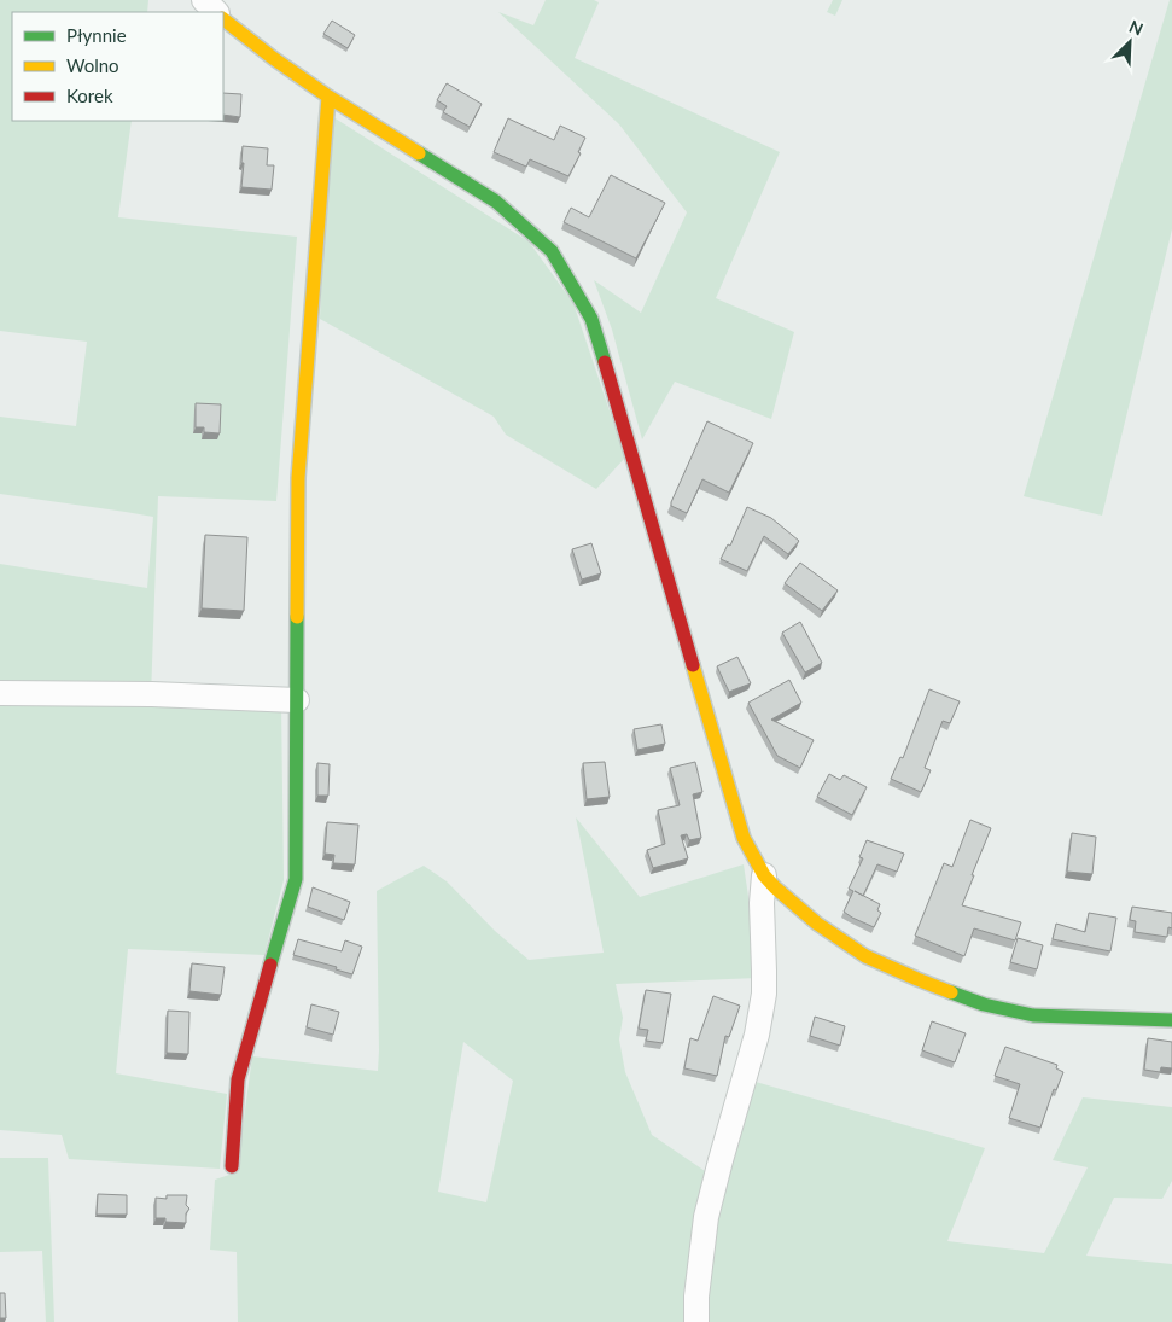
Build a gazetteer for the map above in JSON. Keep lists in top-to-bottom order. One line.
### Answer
{"legend":["Płynnie","Wolno","Korek"],"north":"top right"}
